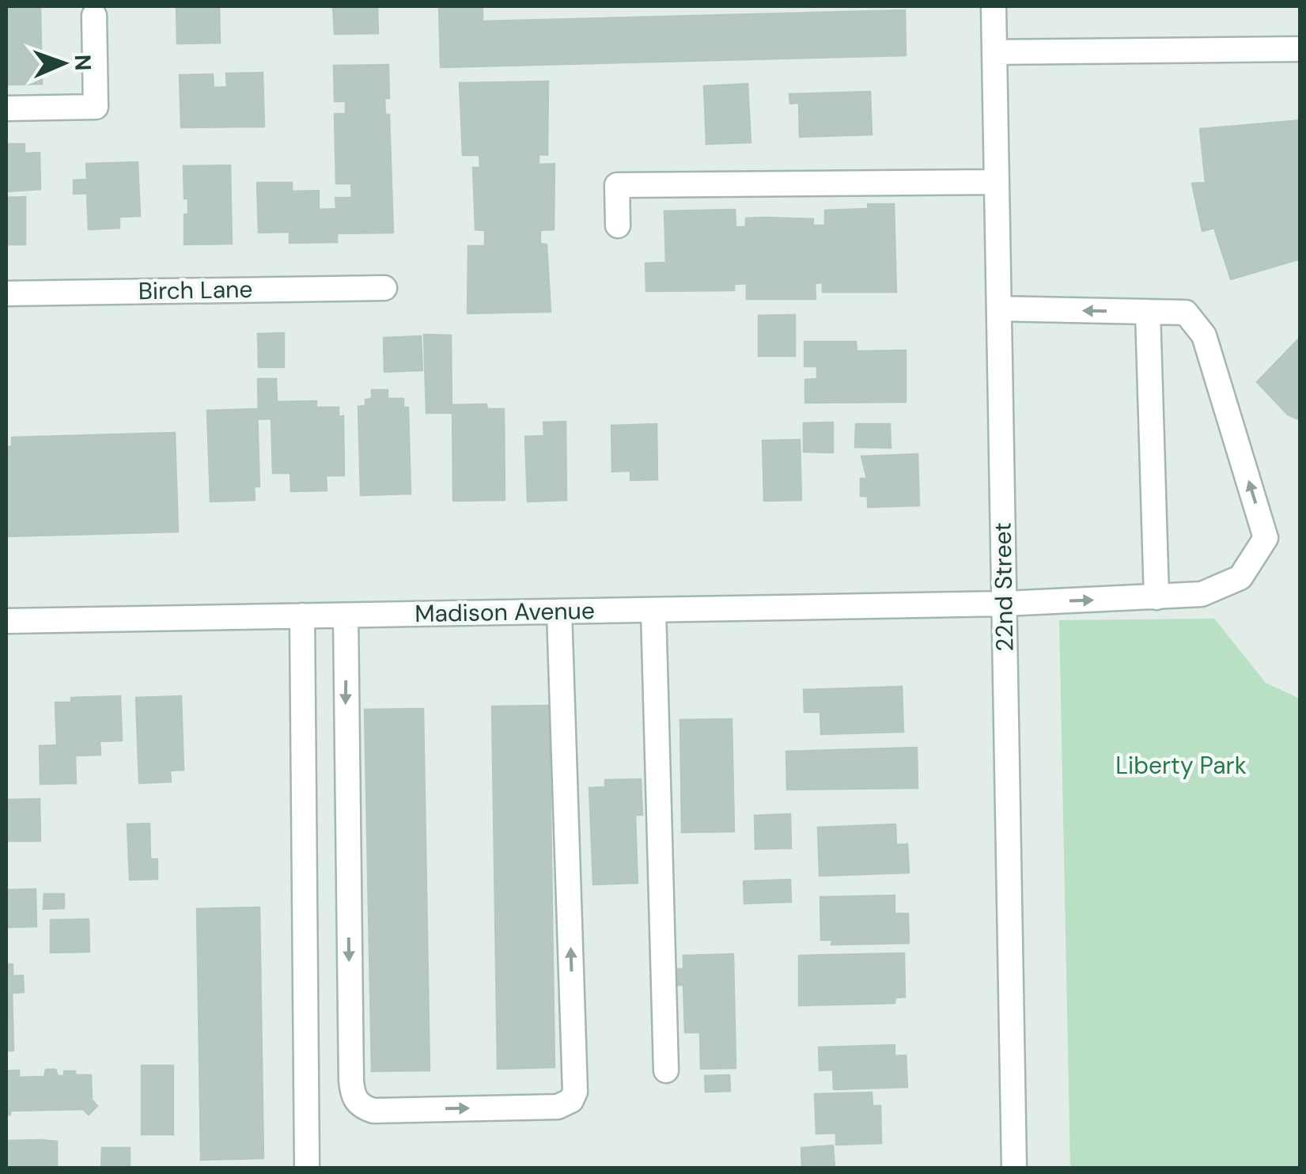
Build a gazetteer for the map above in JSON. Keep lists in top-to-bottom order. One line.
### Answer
{"streets":{"street":["Birch Lane","22nd Street","Madison Avenue"]},"crossings":[["22nd Street","Madison Avenue"]],"parks":["Liberty Park"],"north":"right"}
